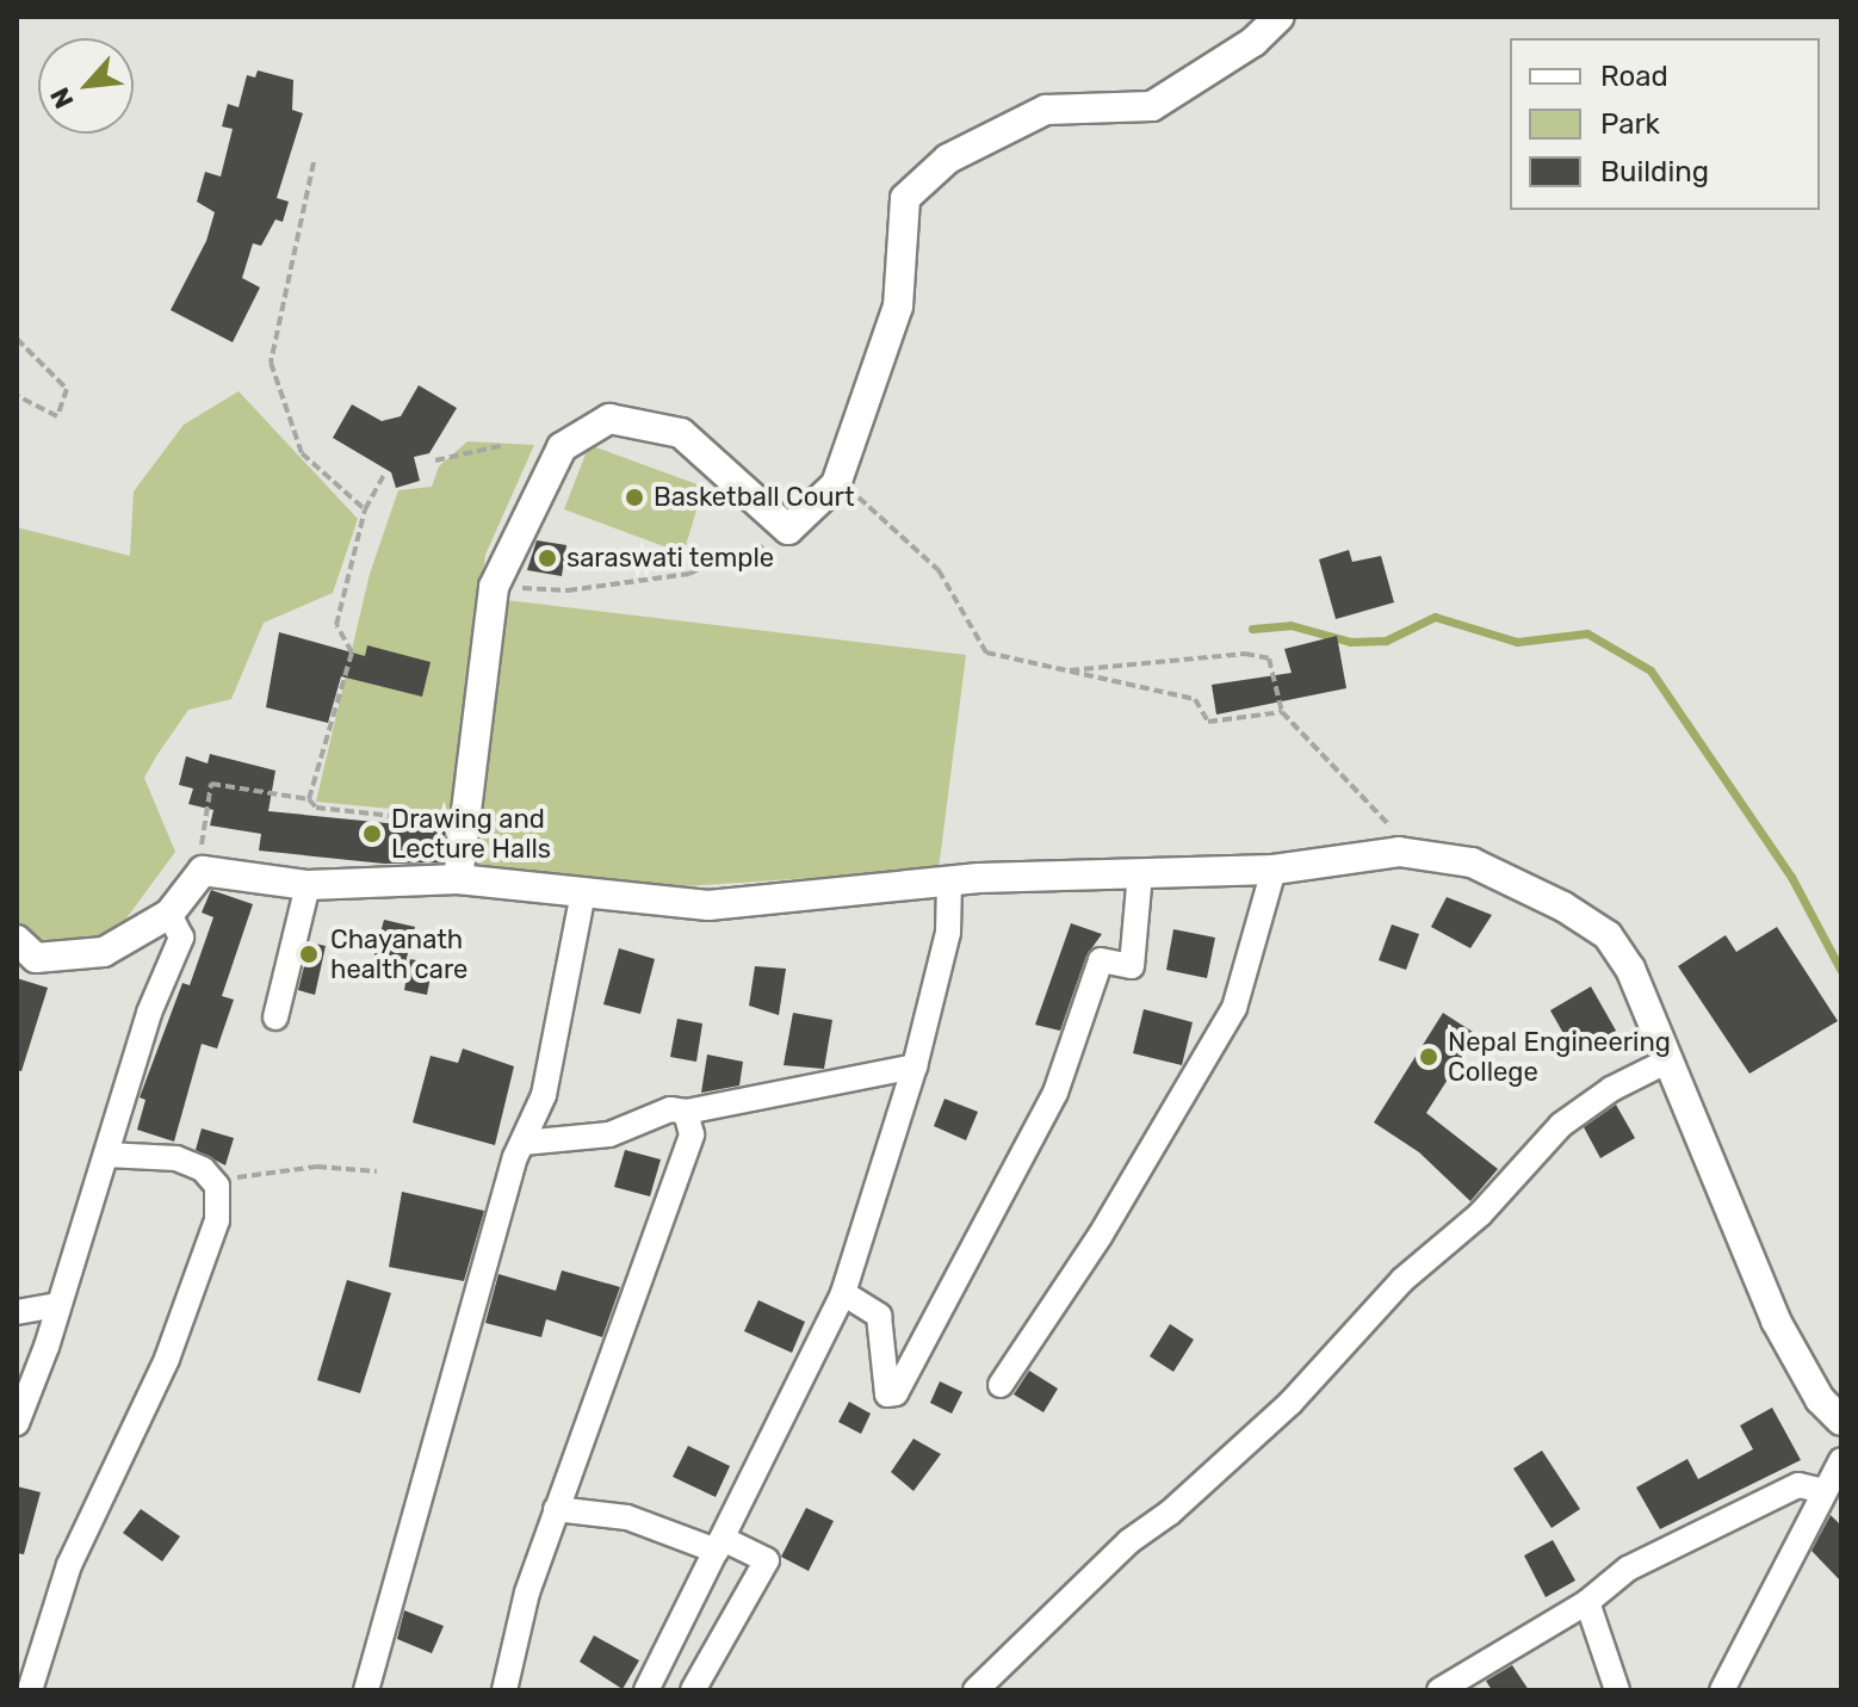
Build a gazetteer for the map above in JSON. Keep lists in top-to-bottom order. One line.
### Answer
{"places":["Basketball Court","saraswati temple","Drawing and Lecture Halls","Chayanath health care","Nepal Engineering College"],"legend":["Road","Park","Building"],"north":"bottom left"}
